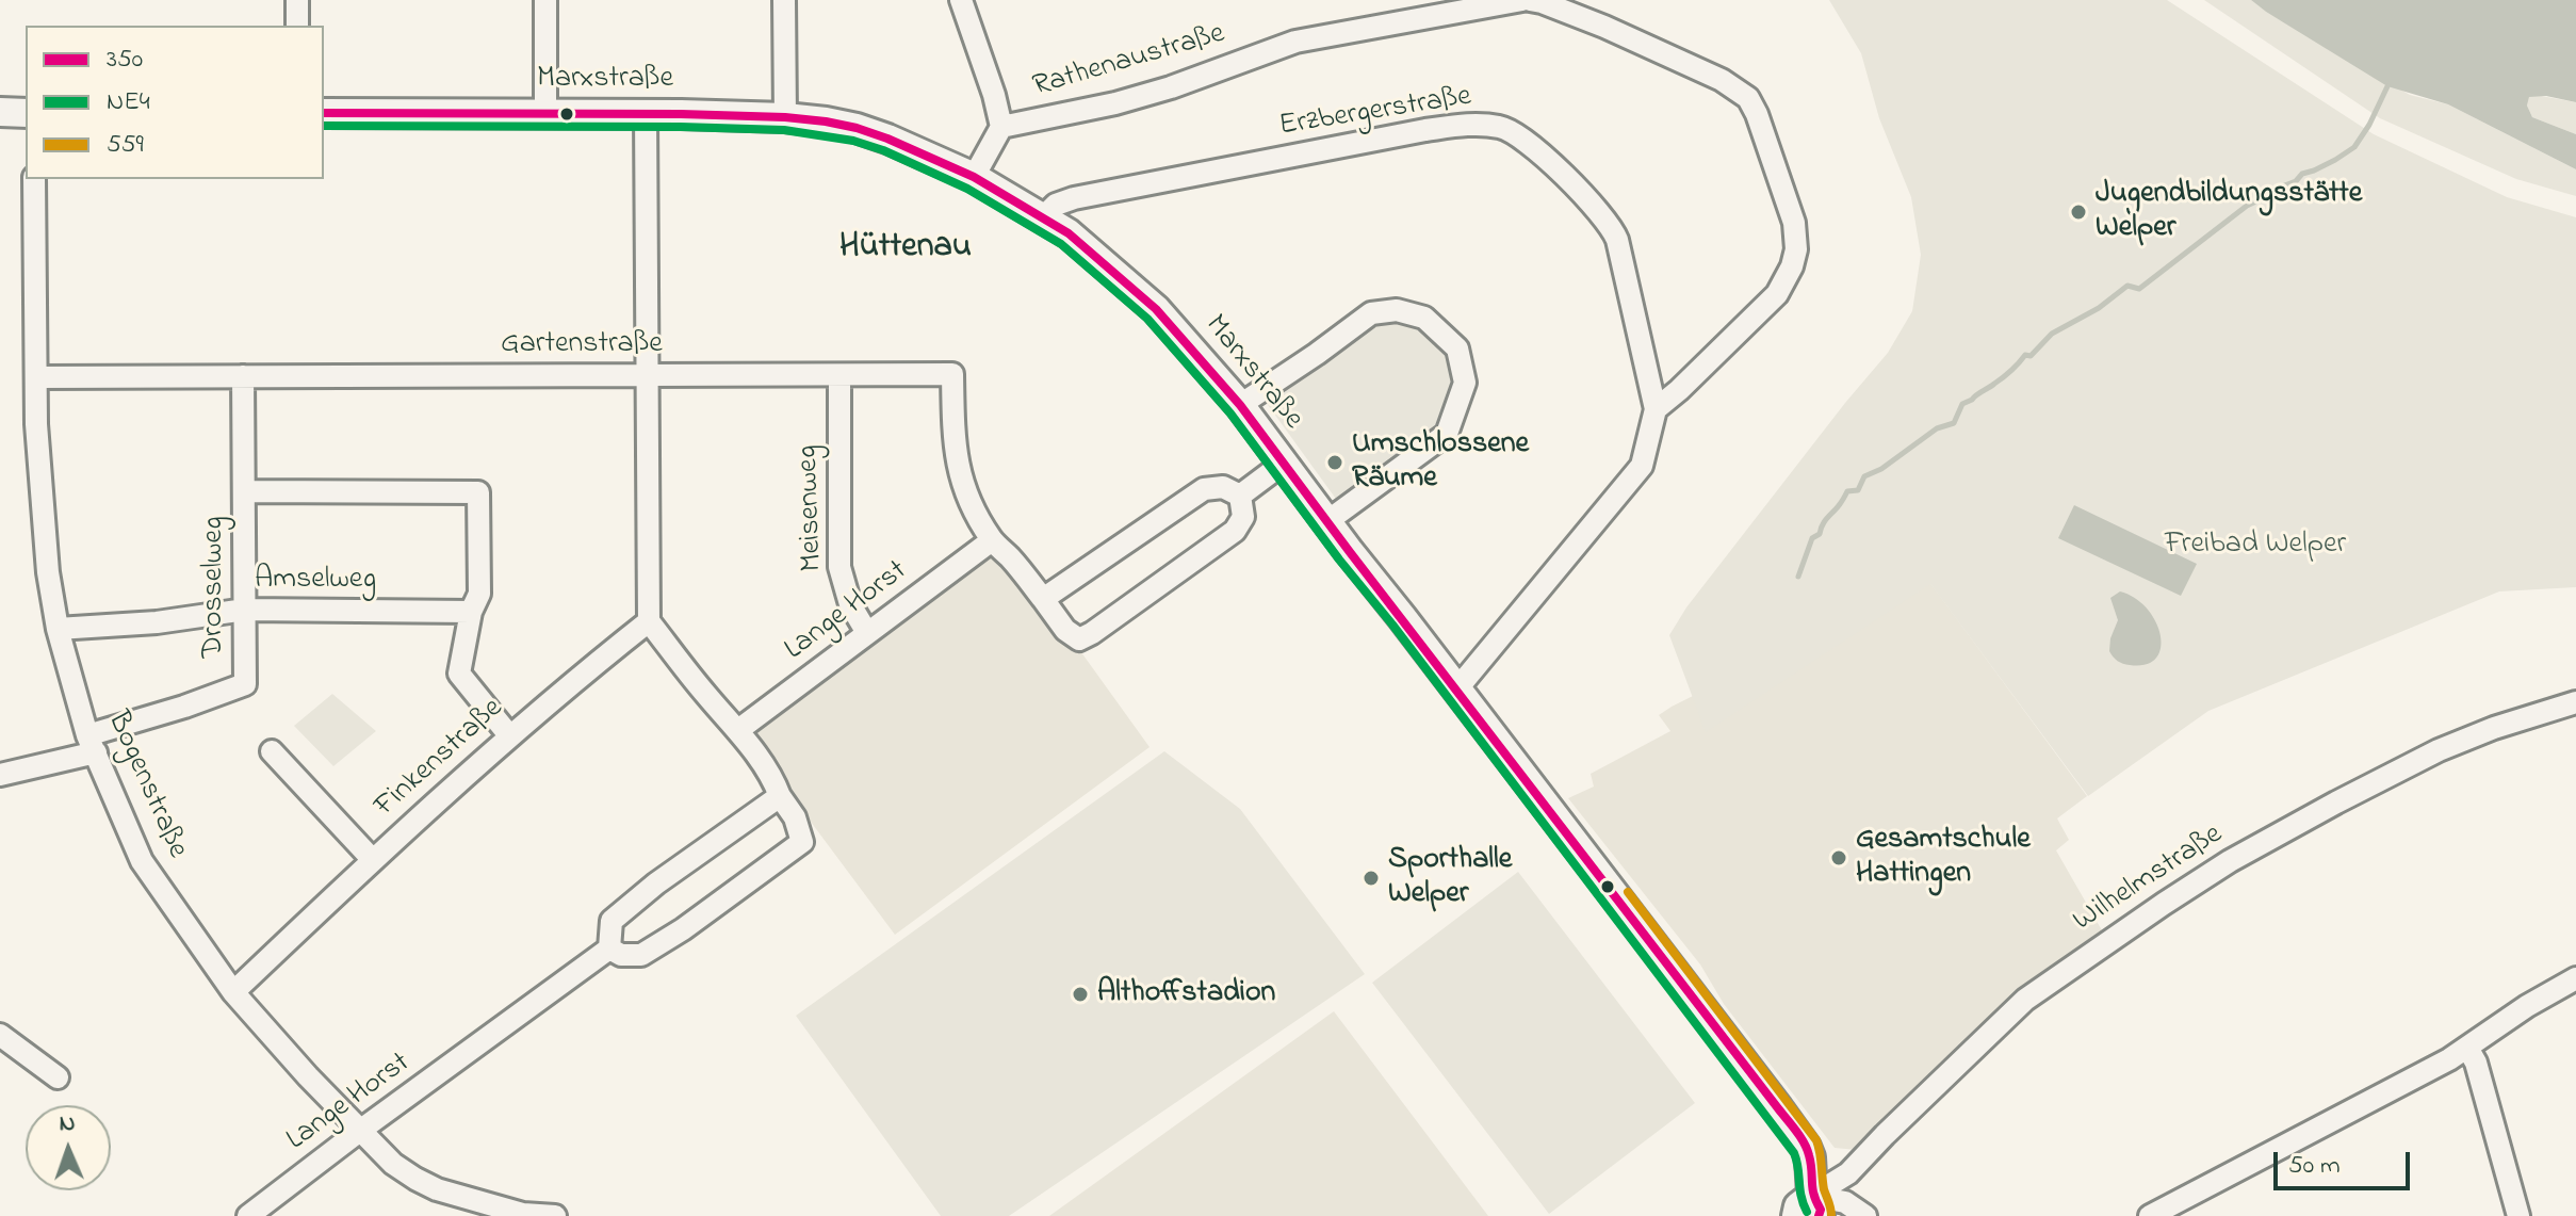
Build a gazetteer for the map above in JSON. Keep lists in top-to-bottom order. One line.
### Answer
{"streets":{"street":["Rathenaustraße","Marxstraße","Erzbergerstraße","Gartenstraße","Meisenweg","Amselweg","Drosselweg","Lange Horst","Finkenstraße","Bogenstraße","Wilhelmstraße"]},"crossings":[["Marxstraße","Erzbergerstraße"],["Marxstraße","Wilhelmstraße"],["Gartenstraße","Meisenweg"],["Gartenstraße","Drosselweg"],["Gartenstraße","Lange Horst"],["Gartenstraße","Bogenstraße"],["Meisenweg","Lange Horst"],["Amselweg","Drosselweg"],["Amselweg","Bogenstraße"],["Drosselweg","Bogenstraße"],["Lange Horst","Bogenstraße"],["Finkenstraße","Bogenstraße"]],"districts":["Hüttenau"],"parks":["Freibad Welper"],"places":["Jugendbildungsstätte Welper","Umschlossene Räume","Gesamtschule Hattingen","Sporthalle Welper","Althoffstadion"],"lines":["transit line 350","transit line NE4","transit line 559"],"legend":["350","NE4","559"],"scale_bar":"50 m","north":"top"}
